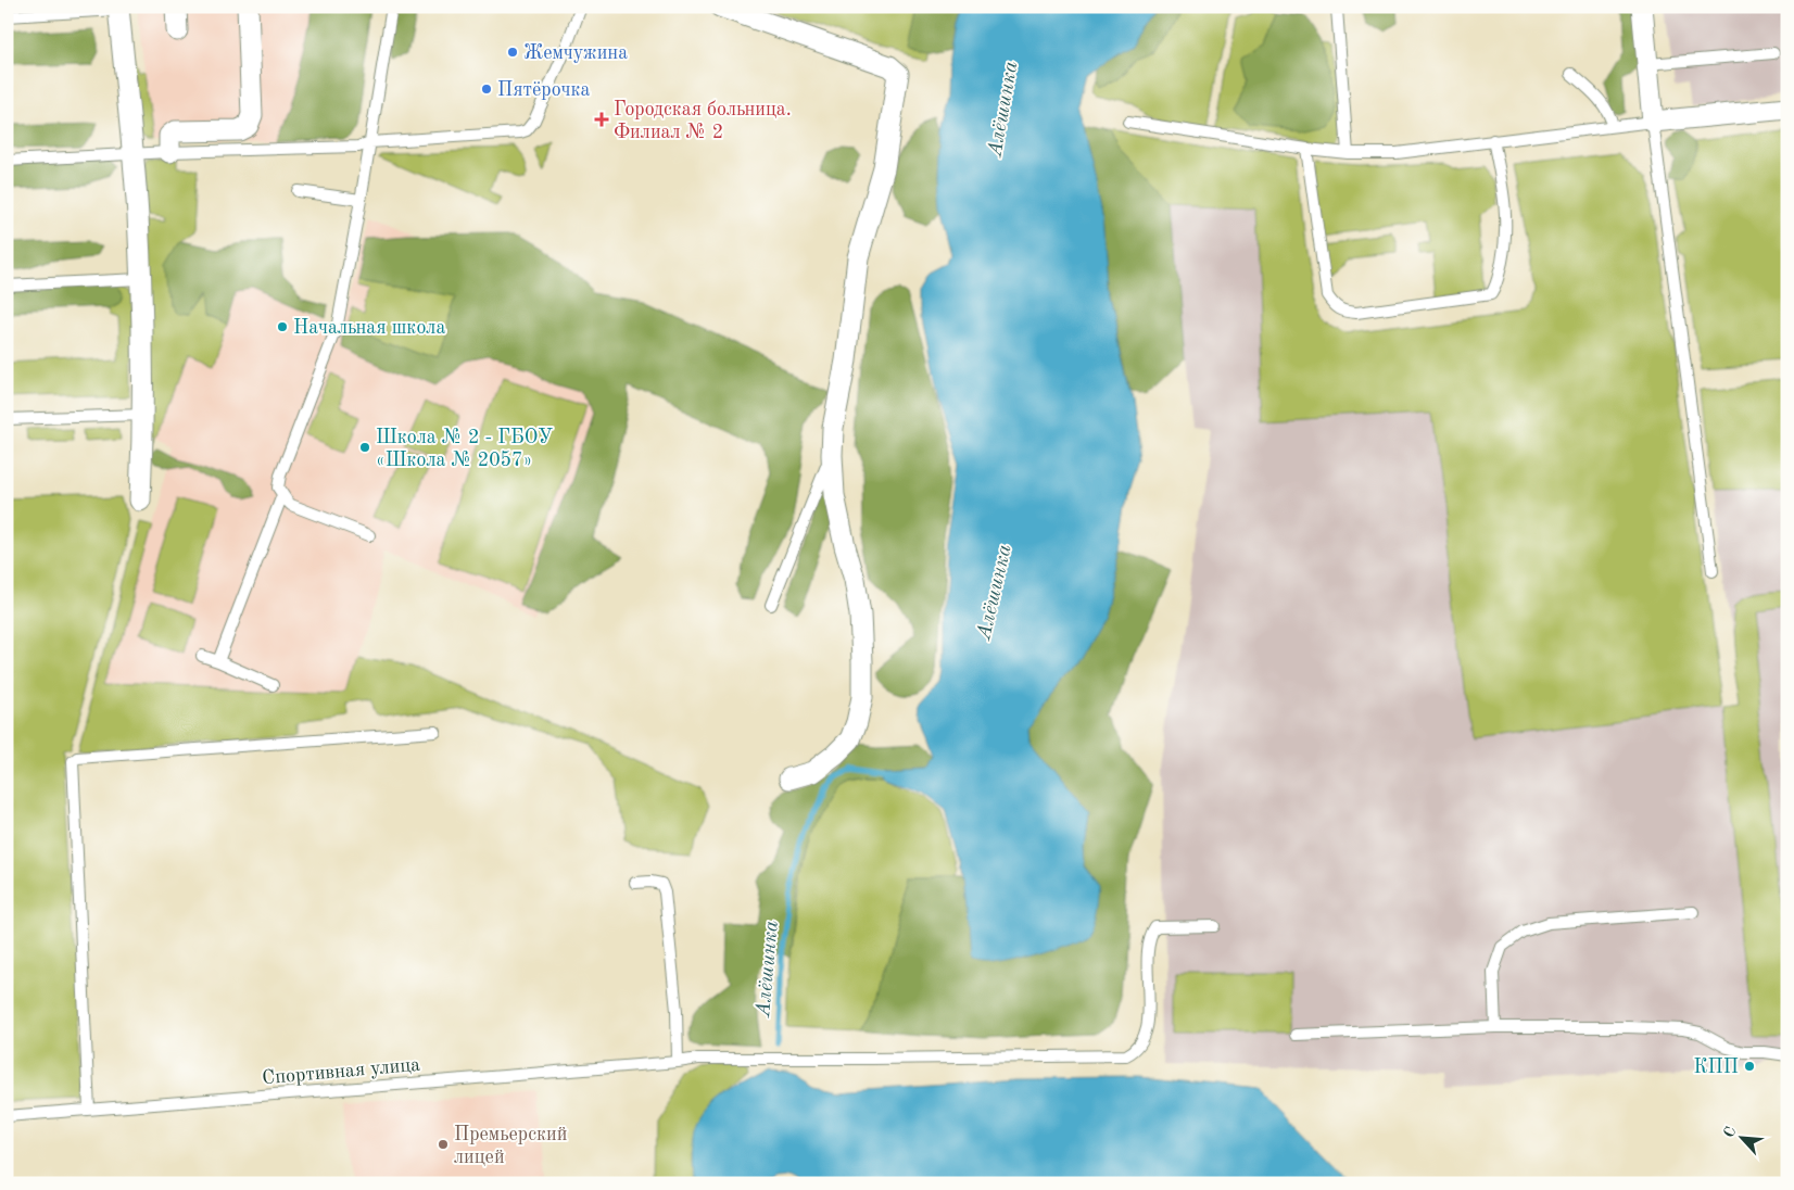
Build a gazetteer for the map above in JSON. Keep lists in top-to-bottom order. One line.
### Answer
{"streets":{"lane":["Спортивная улица"]},"water":["Алёшинка"],"places":{"other":["Жемчужина","Пятёрочка","Начальная школа","Школа № 2 - ГБОУ «Школа № 2057»","КПП","Премьерский лицей"],"health":["Городская больница. Филиал № 2"]},"north":"top left"}
